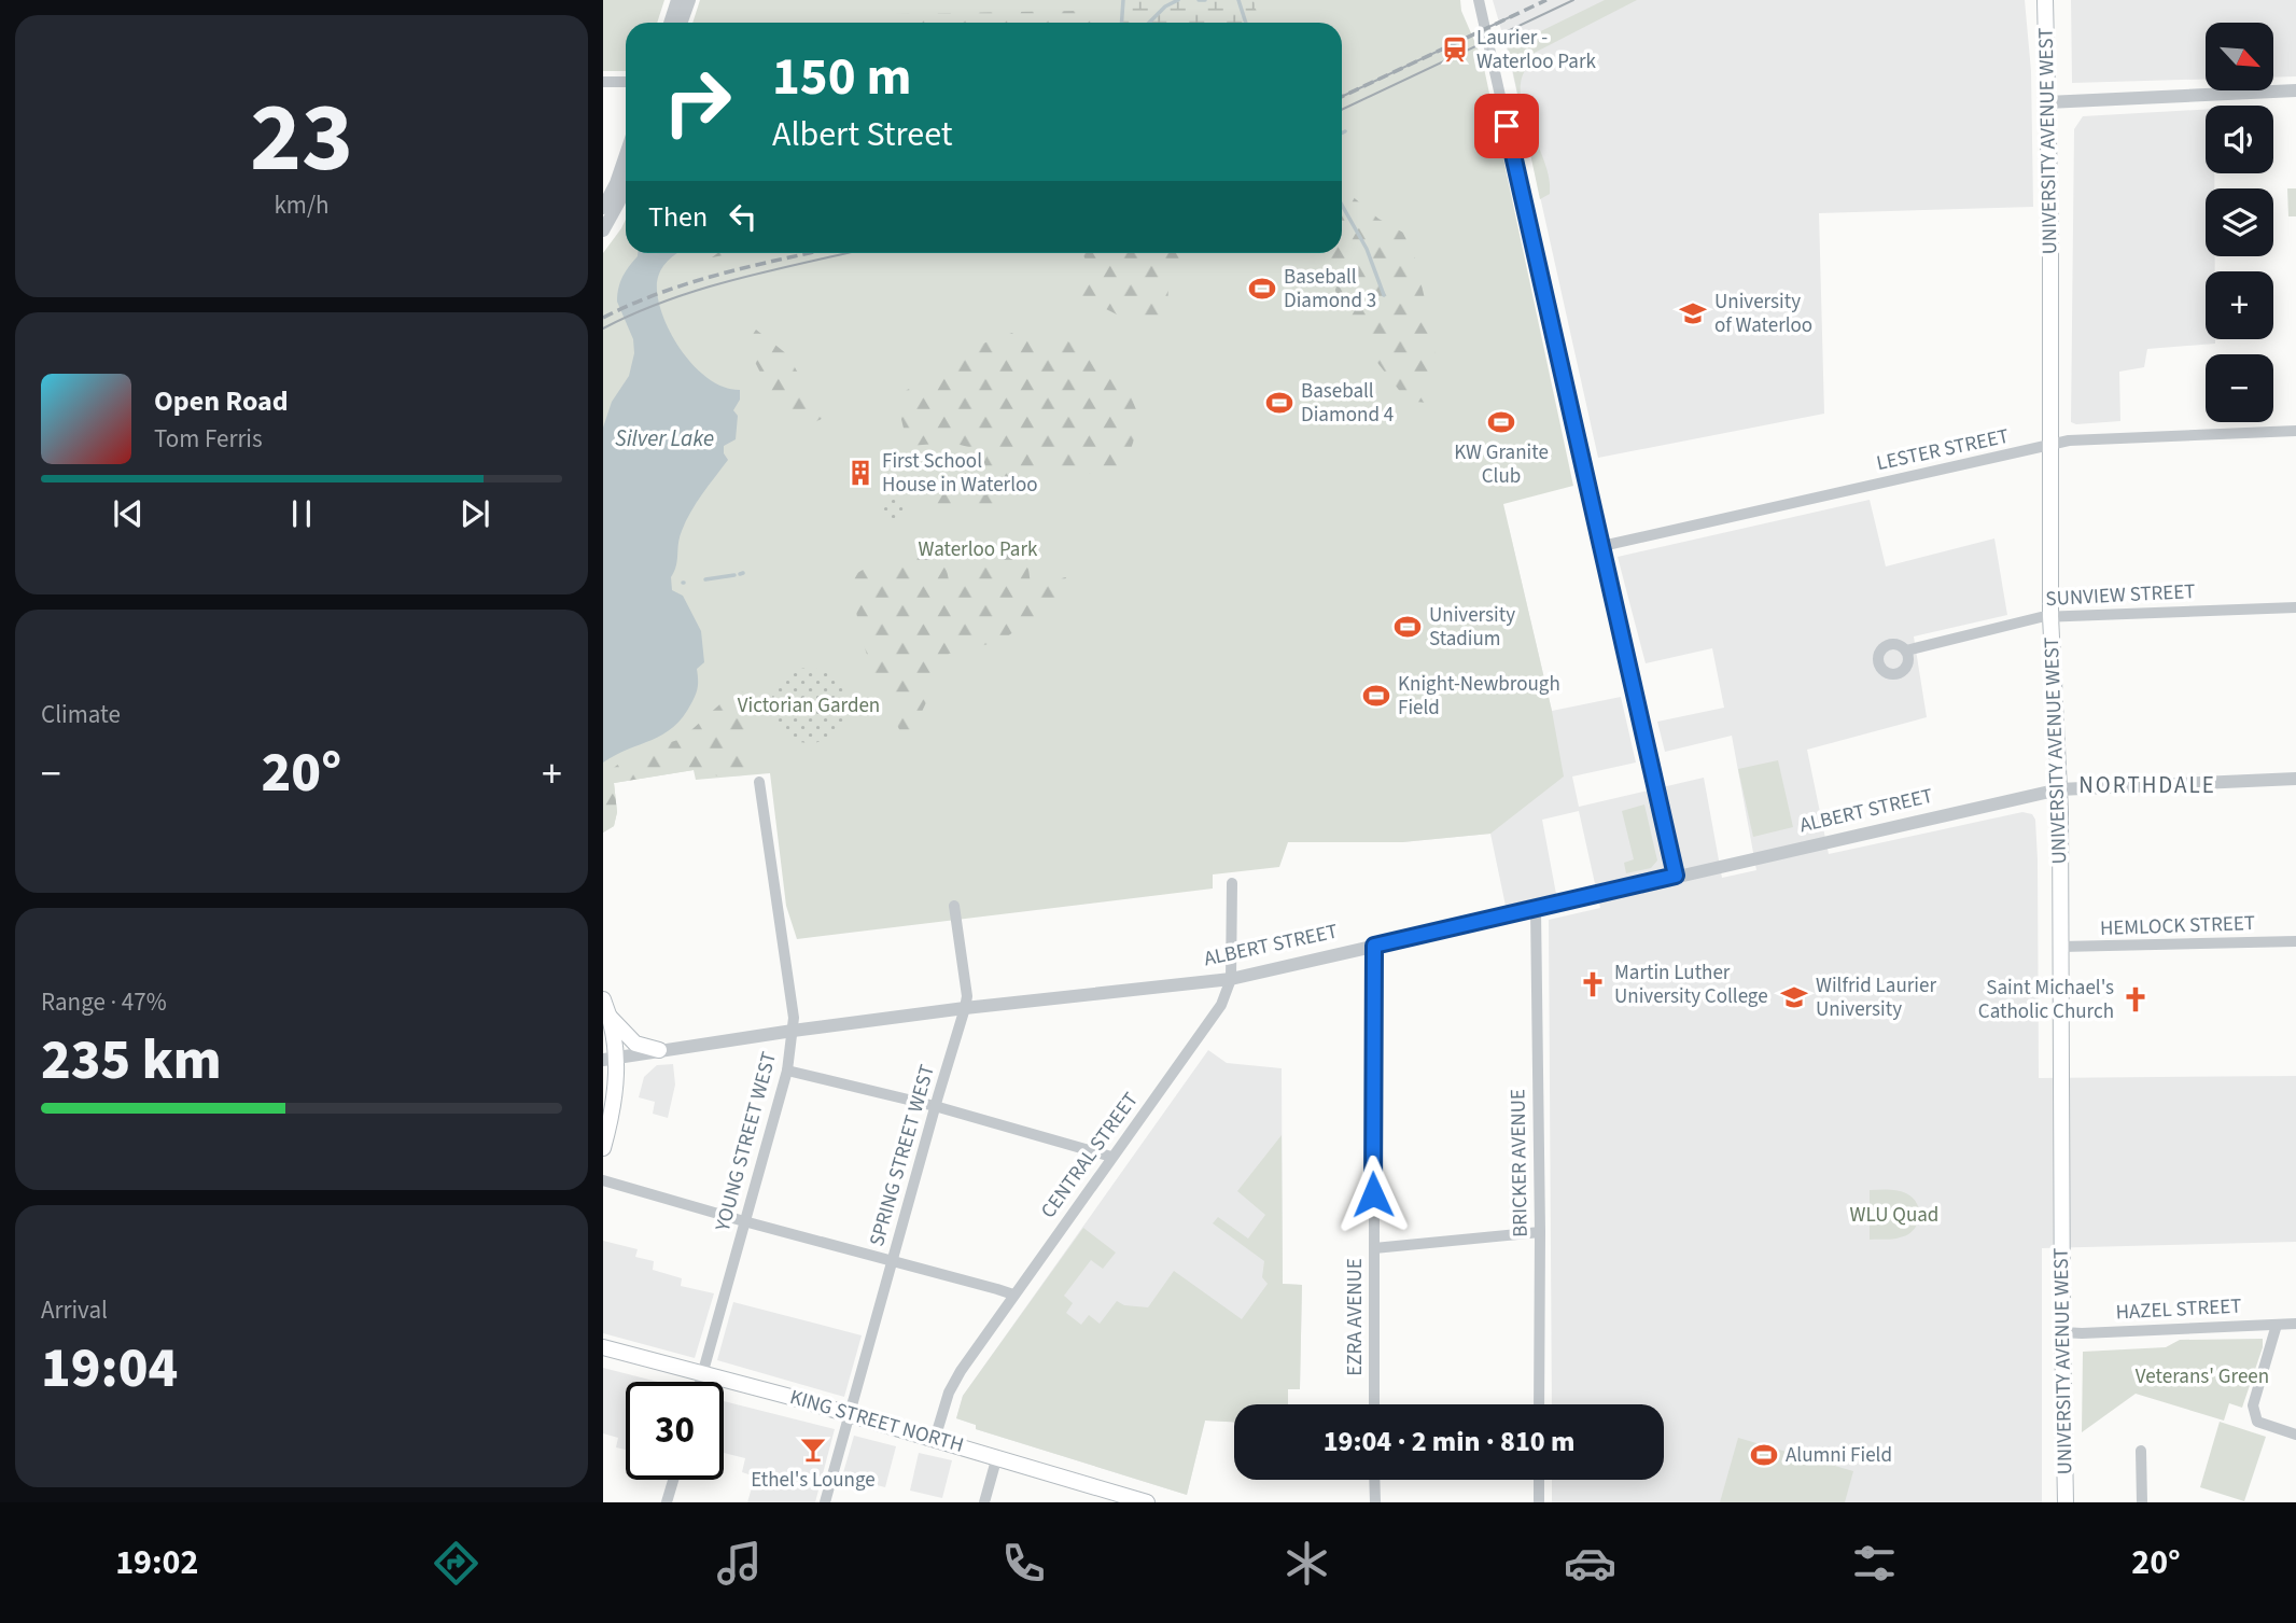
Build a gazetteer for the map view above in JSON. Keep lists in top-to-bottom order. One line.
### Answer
{"streets":{"main road":["UNIVERSITY AVENUE WEST","KING STREET NORTH"],"street":["LESTER STREET","SUNVIEW STREET","ALBERT STREET","HEMLOCK STREET","YOUNG STREET WEST","SPRING STREET WEST","CENTRAL STREET","BRICKER AVENUE","HAZEL STREET","EZRA AVENUE"]},"crossings":[["UNIVERSITY AVENUE WEST","LESTER STREET"],["UNIVERSITY AVENUE WEST","SUNVIEW STREET"],["UNIVERSITY AVENUE WEST","ALBERT STREET"],["UNIVERSITY AVENUE WEST","HEMLOCK STREET"],["UNIVERSITY AVENUE WEST","HAZEL STREET"],["ALBERT STREET","YOUNG STREET WEST"],["ALBERT STREET","SPRING STREET WEST"],["ALBERT STREET","CENTRAL STREET"],["ALBERT STREET","BRICKER AVENUE"],["ALBERT STREET","EZRA AVENUE"],["YOUNG STREET WEST","KING STREET NORTH"],["SPRING STREET WEST","KING STREET NORTH"],["CENTRAL STREET","KING STREET NORTH"]],"districts":["NORTHDALE"],"water":["Silver Lake"],"parks":["Waterloo Park","Victorian Garden","WLU Quad","Veterans' Green"],"places":{"station":["Laurier - Waterloo Park"],"sports":["Baseball Diamond 3","Baseball Diamond 4","KW Granite Club","University Stadium","Knight-Newbrough Field","Alumni Field"],"school or university":["University of Waterloo","Wilfrid Laurier University"],"building":["First School House in Waterloo"],"church":["Martin Luther University College","Saint Michael's Catholic Church"],"bar":["Ethel's Lounge"]},"north":"bottom right","page":{"tile":[["23","km/h"],"Climate",["Range · 47%","235 km"],["Arrival","19:04"]],"map_buttons":["+","−"],"turn":["150 m","Albert Street"],"then":"Then","song":["Open Road","Tom Ferris"],"heat":["−","20°","+"],"limit":"30","trip":"19:04 · 2 min · 810 m","tabs":["19:02","20°"]}}
